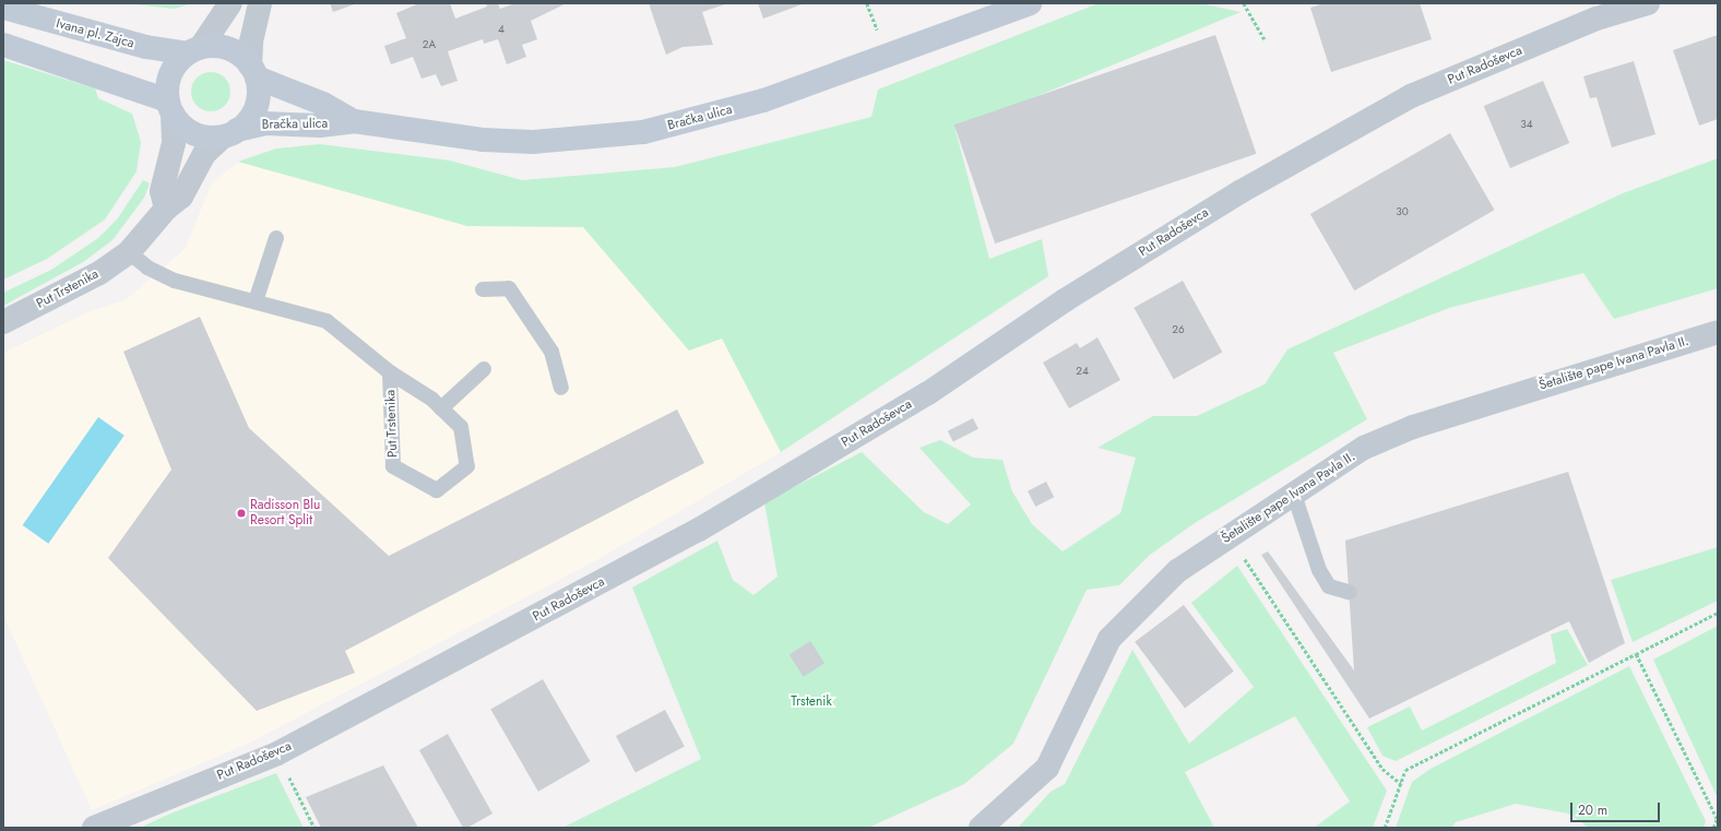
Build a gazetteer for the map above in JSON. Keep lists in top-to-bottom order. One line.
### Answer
{"streets":{"street":["Ivana pl. Zajca","Put Radoševca","Bračka ulica","Put Trstenika","Šetalište pape Ivana Pavla II."]},"crossings":[["Ivana pl. Zajca","Bračka ulica"],["Ivana pl. Zajca","Put Trstenika"],["Bračka ulica","Put Trstenika"]],"parks":["Trstenik"],"places":["Radisson Blu Resort Split"],"house_numbers":["4","2A","34","30","26","24"],"scale_bar":"20 m"}
